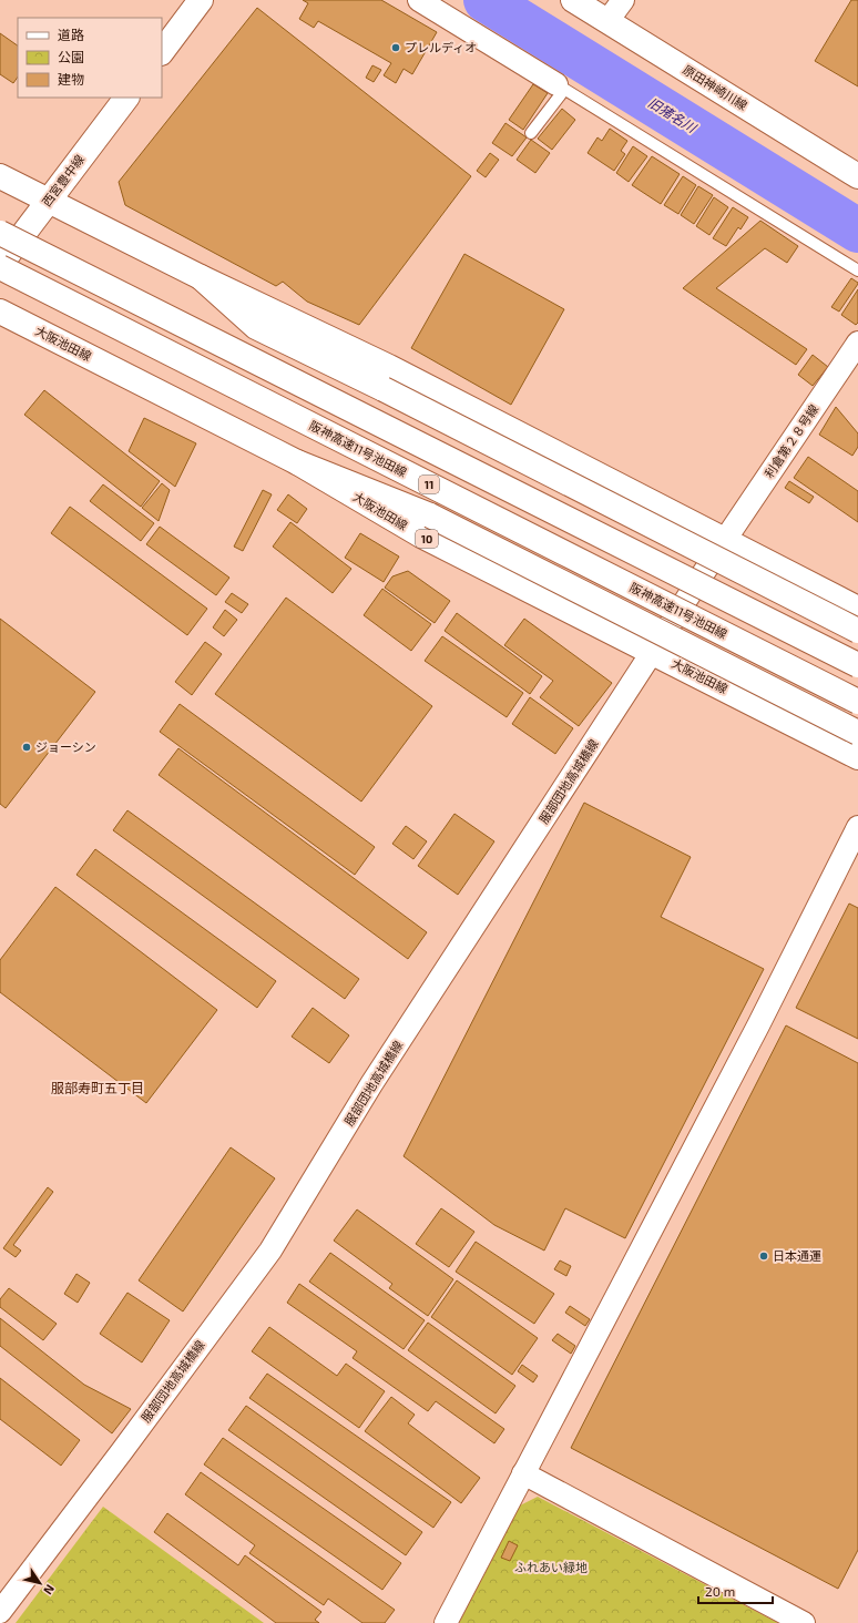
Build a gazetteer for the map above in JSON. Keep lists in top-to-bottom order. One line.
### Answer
{"streets":{"main road":["原田神崎川線","西宮豊中線","大阪池田線","阪神高速11号池田線","11","10"],"street":["利倉第２８号線","服部団地高城橋線"]},"crossings":[["西宮豊中線","阪神高速11号池田線"],["大阪池田線","服部団地高城橋線"],["利倉第２８号線","服部団地高城橋線"]],"districts":["服部寿町五丁目"],"water":["旧猪名川"],"parks":["ふれあい緑地"],"places":["プレルディオ","ジョーシン","日本通運"],"legend":["道路","公園","建物"],"scale_bar":"20 m","north":"bottom right"}
